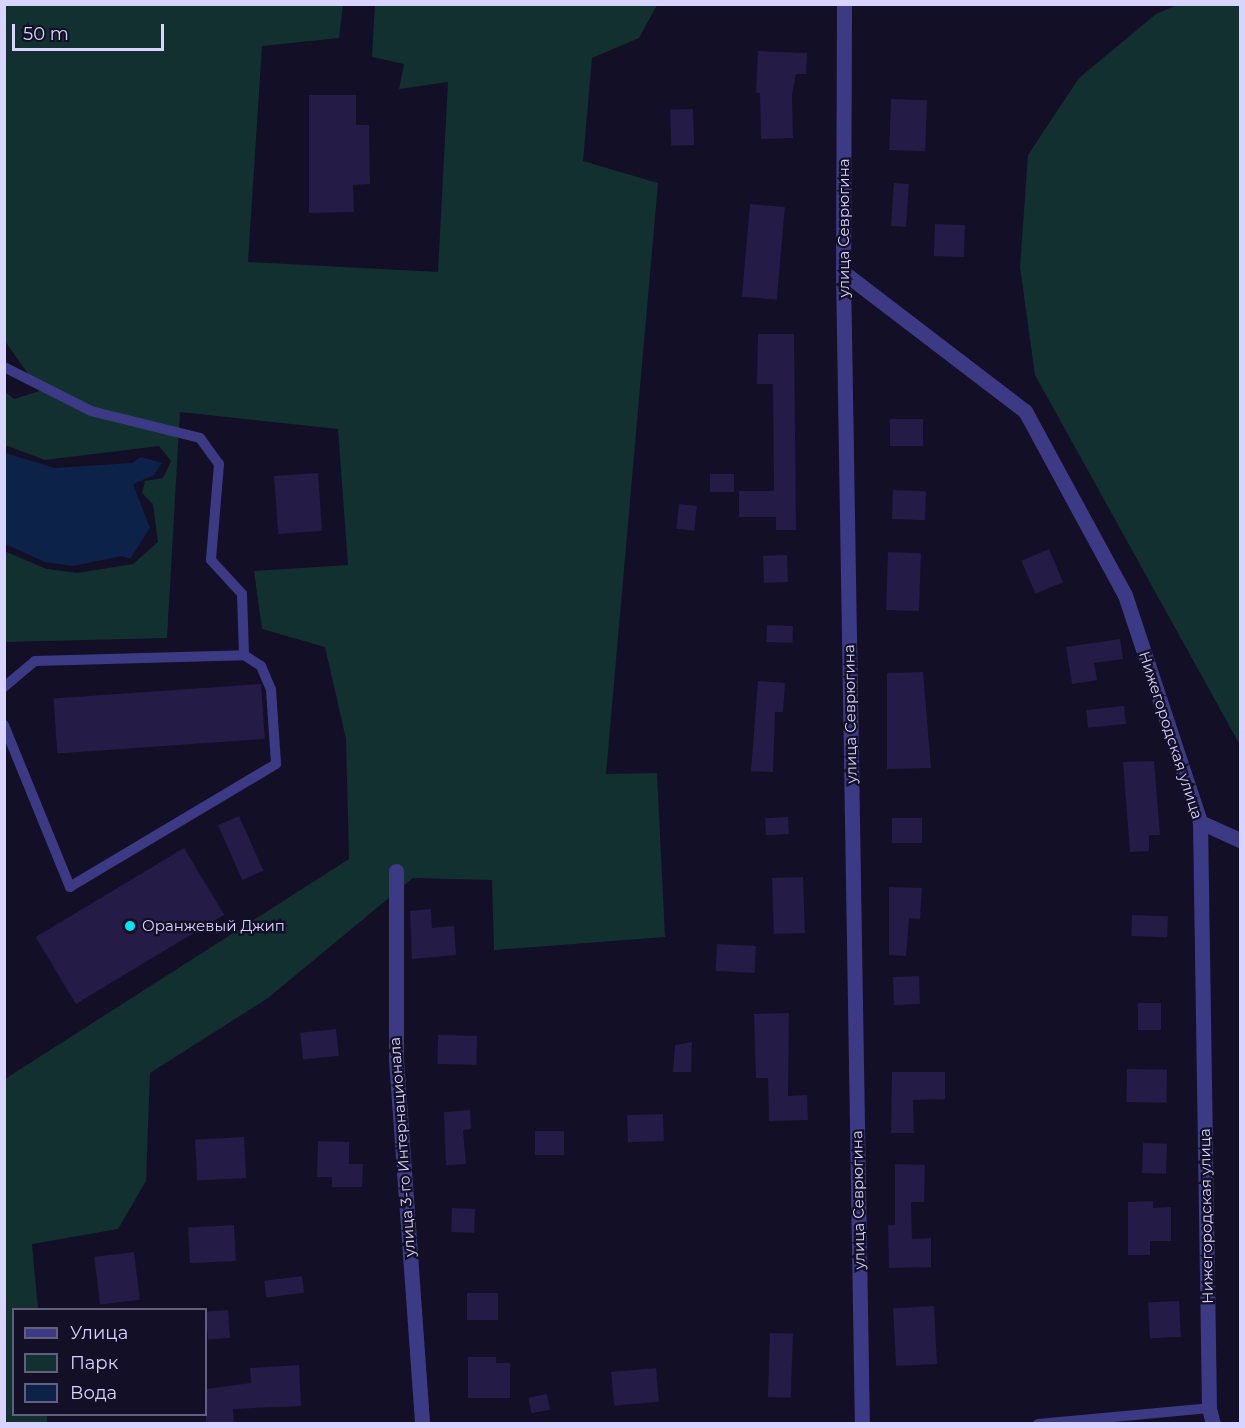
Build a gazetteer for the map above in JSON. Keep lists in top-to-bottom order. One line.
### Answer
{"streets":{"street":["улица Севрюгина","Нижегородская улица","улица 3-го Интернационала"]},"crossings":[["улица Севрюгина","Нижегородская улица"]],"places":["Оранжевый Джип"],"legend":["Улица","Парк","Вода"],"scale_bar":"50 m"}
